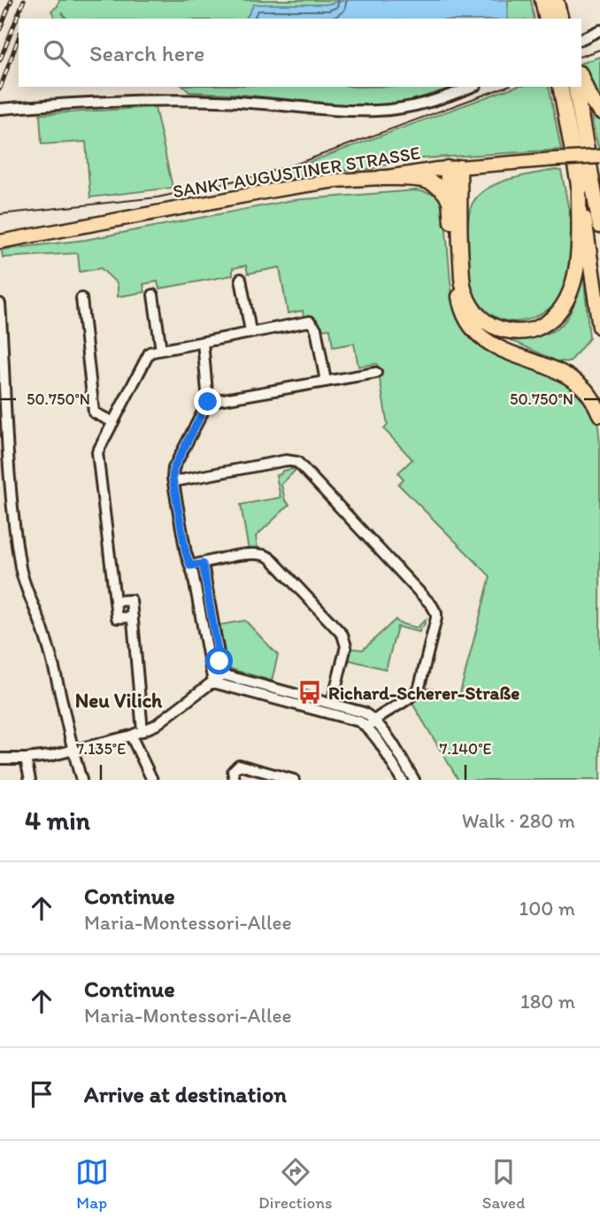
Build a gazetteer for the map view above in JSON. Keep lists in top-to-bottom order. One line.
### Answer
{"streets":{"main road":["SANKT AUGUSTINER STRASSE"]},"districts":["Neu Vilich"],"places":{"bus stop":["Richard-Scherer-Straße"]},"page":{"search":"Search here","heading":["4 min","Walk · 280 m"],"list":[["Continue","Maria-Montessori-Allee","100 m"],["Continue","Maria-Montessori-Allee","180 m"],"Arrive at destination"],"nav":["Map","Directions","Saved"]},"coordinates":["50.750°N","7.135°E","7.140°E"]}
